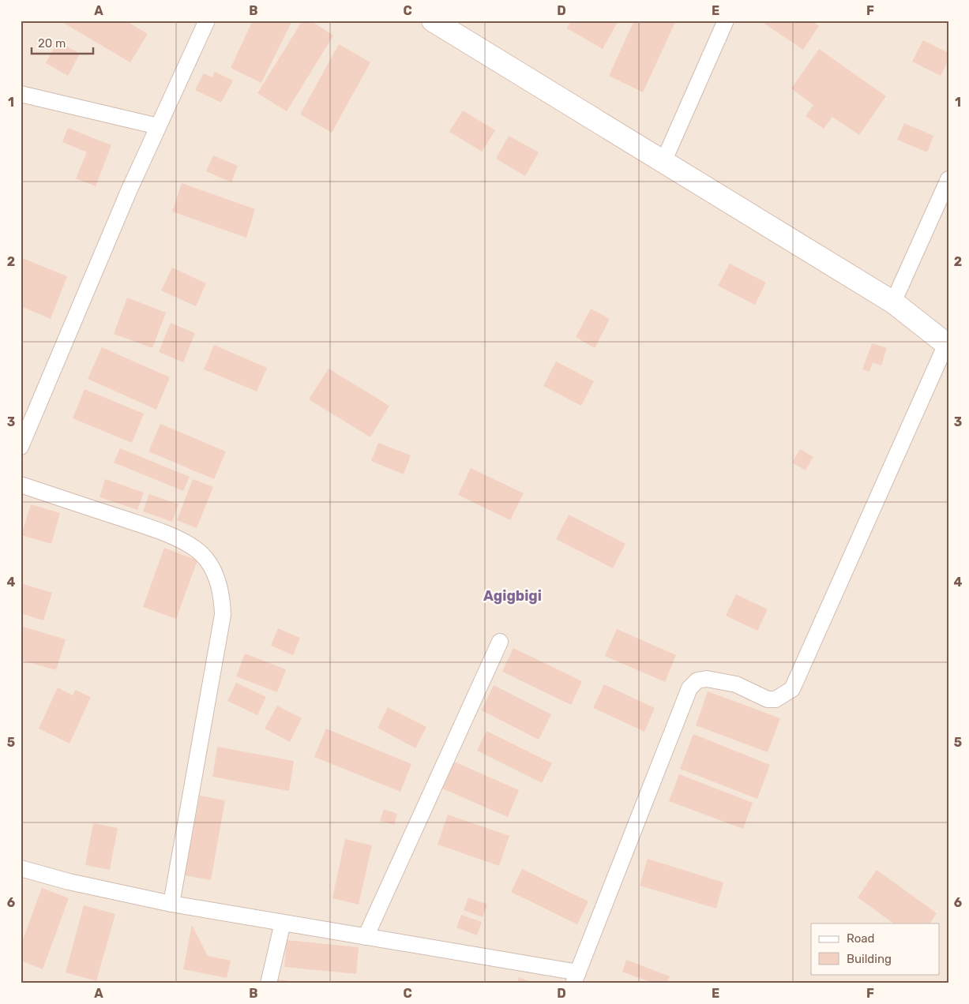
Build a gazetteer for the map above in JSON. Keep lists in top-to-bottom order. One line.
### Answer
{"districts":["Agigbigi"],"legend":["Road","Building"],"scale_bar":"20 m","grid":{"columns":["A","B","C","D","E","F"],"rows":["1","2","3","4","5","6"]}}
